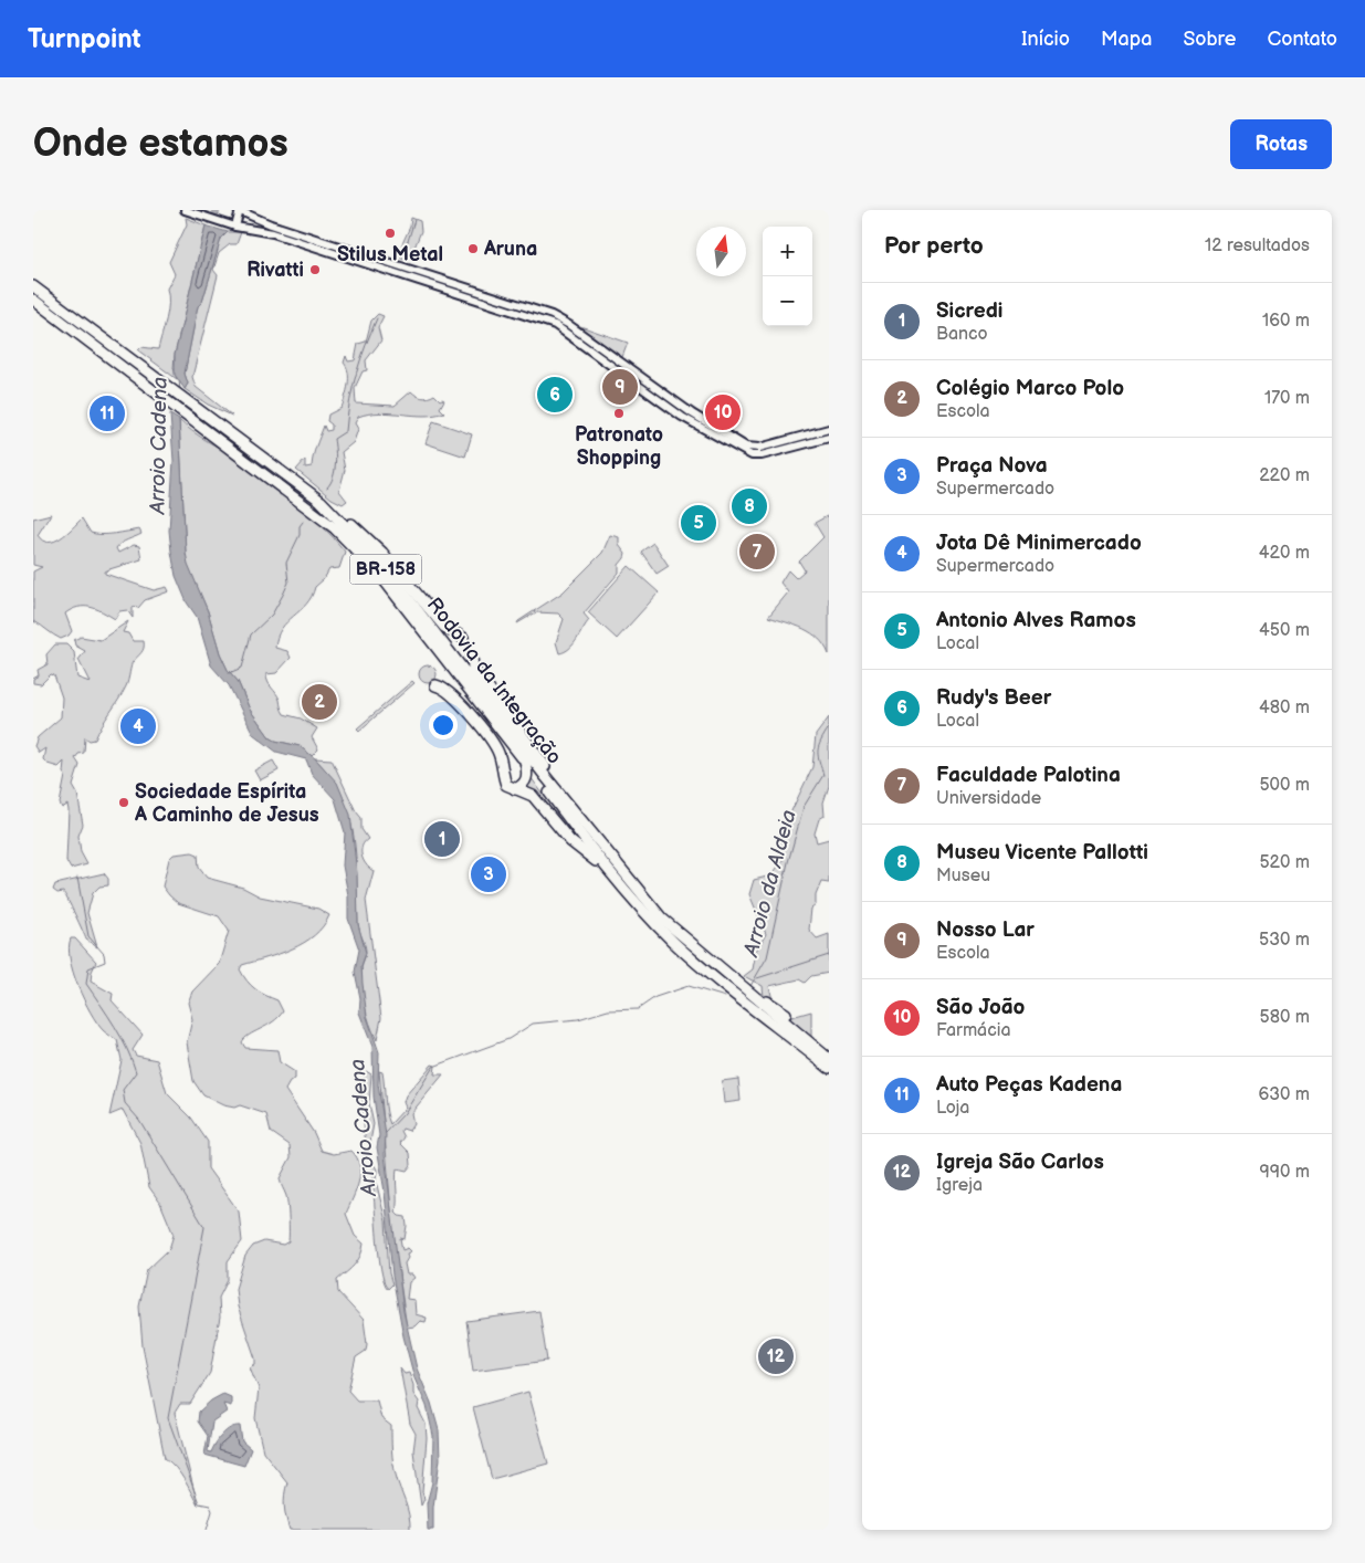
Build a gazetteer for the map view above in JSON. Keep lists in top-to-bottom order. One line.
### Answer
{"streets":{"highway":["BR-158","Rodovia da Integração"]},"water":["Arroio Cadena","Arroio da Aldeia"],"places":["Stilus Metal","Aruna","Rivatti","Patronato Shopping","Sociedade Espírita A Caminho de Jesus"],"north":"top","page":{"header":"Turnpoint","nav":["Início","Mapa","Sobre","Contato"],"buttons":"Rotas","title":"Onde estamos","heading":["Por perto","12 resultados"],"map_buttons":["+","−"],"list":[{"mark":"1","name":"Sicredi","note":"Banco","value":"160 m"},{"mark":"2","name":"Colégio Marco Polo","note":"Escola","value":"170 m"},{"mark":"3","name":"Praça Nova","note":"Supermercado","value":"220 m"},{"mark":"4","name":"Jota Dê Minimercado","note":"Supermercado","value":"420 m"},{"mark":"5","name":"Antonio Alves Ramos","note":"Local","value":"450 m"},{"mark":"6","name":"Rudy's Beer","note":"Local","value":"480 m"},{"mark":"7","name":"Faculdade Palotina","note":"Universidade","value":"500 m"},{"mark":"8","name":"Museu Vicente Pallotti","note":"Museu","value":"520 m"},{"mark":"9","name":"Nosso Lar","note":"Escola","value":"530 m"},{"mark":"10","name":"São João","note":"Farmácia","value":"580 m"},{"mark":"11","name":"Auto Peças Kadena","note":"Loja","value":"630 m"},{"mark":"12","name":"Igreja São Carlos","note":"Igreja","value":"990 m"}],"pins":["9","6","10","11","8","5","7","2","4","1","3","12"]}}
